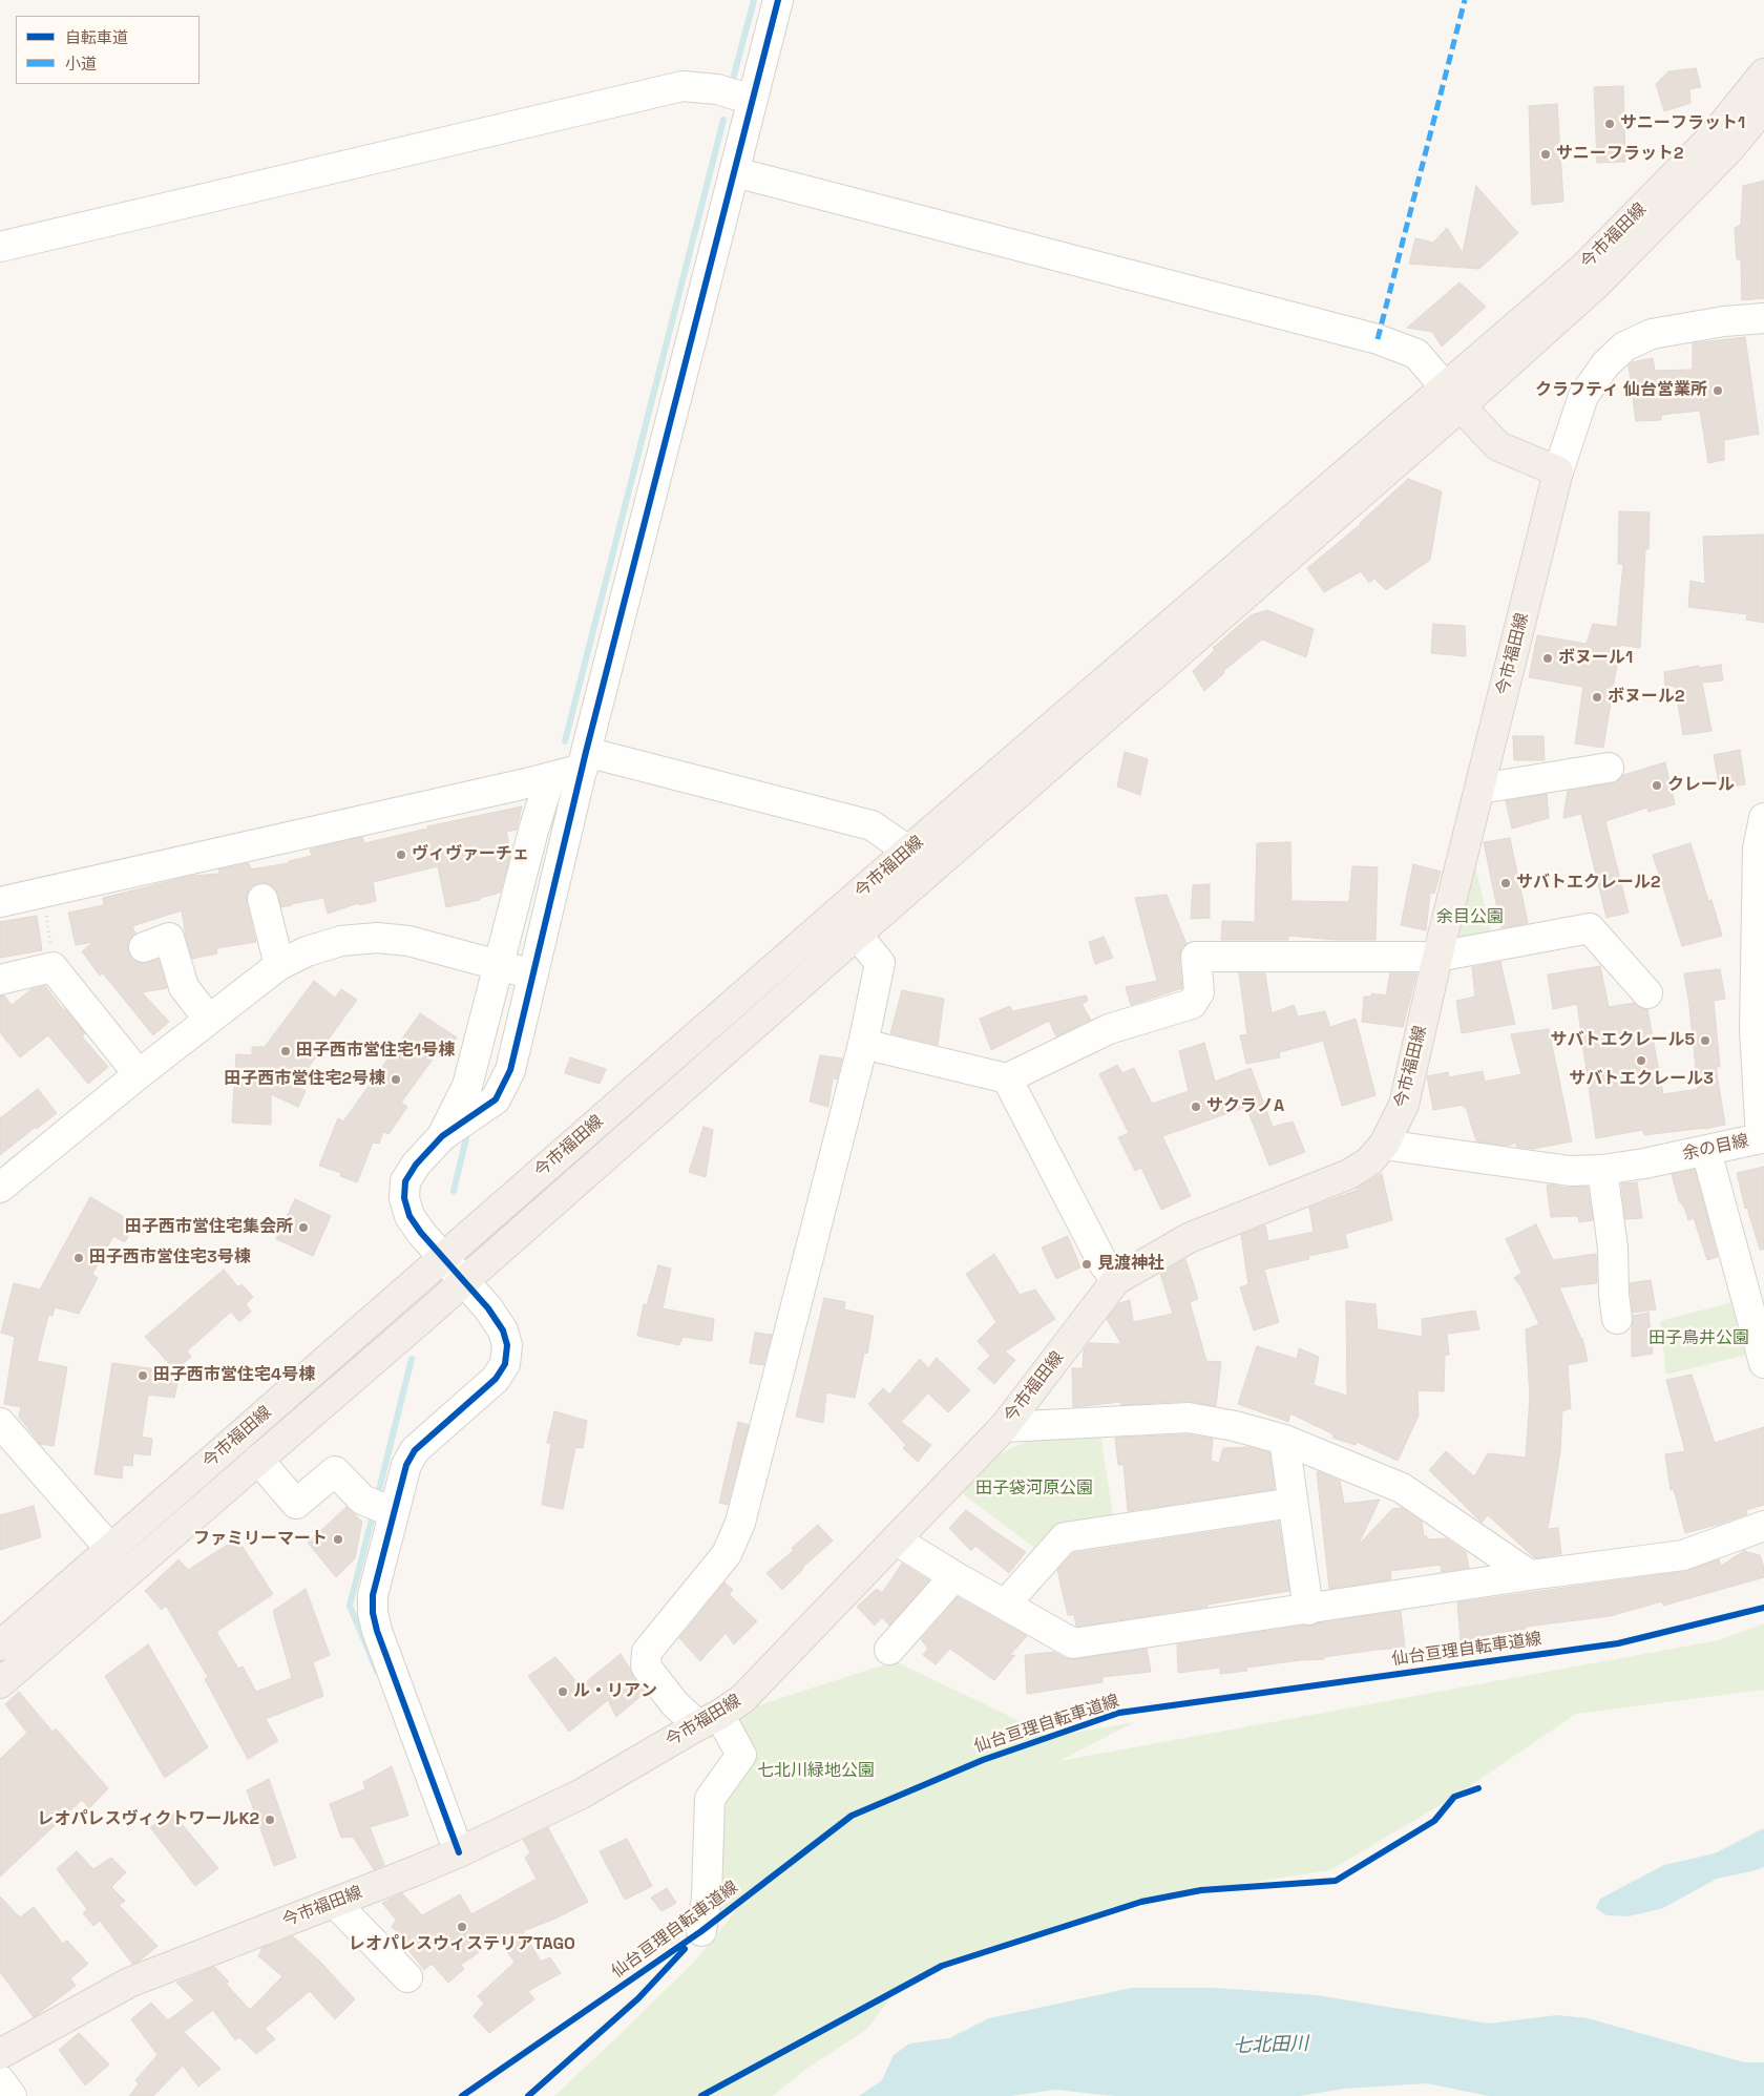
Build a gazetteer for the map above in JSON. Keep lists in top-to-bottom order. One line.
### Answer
{"streets":{"main road":["今市福田線"],"street":["余の目線"],"cycle path":["仙台亘理自転車道線"]},"crossings":[["今市福田線","余の目線"]],"water":["七北田川"],"parks":["余目公園","田子鳥井公園","田子袋河原公園","七北川緑地公園"],"places":["サニーフラット1","サニーフラット2","クラフティ 仙台営業所","ボヌール1","ボヌール2","クレール","ヴィヴァーチェ","サバトエクレール2","サバトエクレール5","田子西市営住宅1号棟","サバトエクレール3","田子西市営住宅2号棟","サクラノA","田子西市営住宅集会所","田子西市営住宅3号棟","見渡神社","田子西市営住宅4号棟","ファミリーマート","ル・リアン","レオパレスヴィクトワールK2","レオパレスウィステリアTAGO"],"legend":["自転車道","小道"]}
